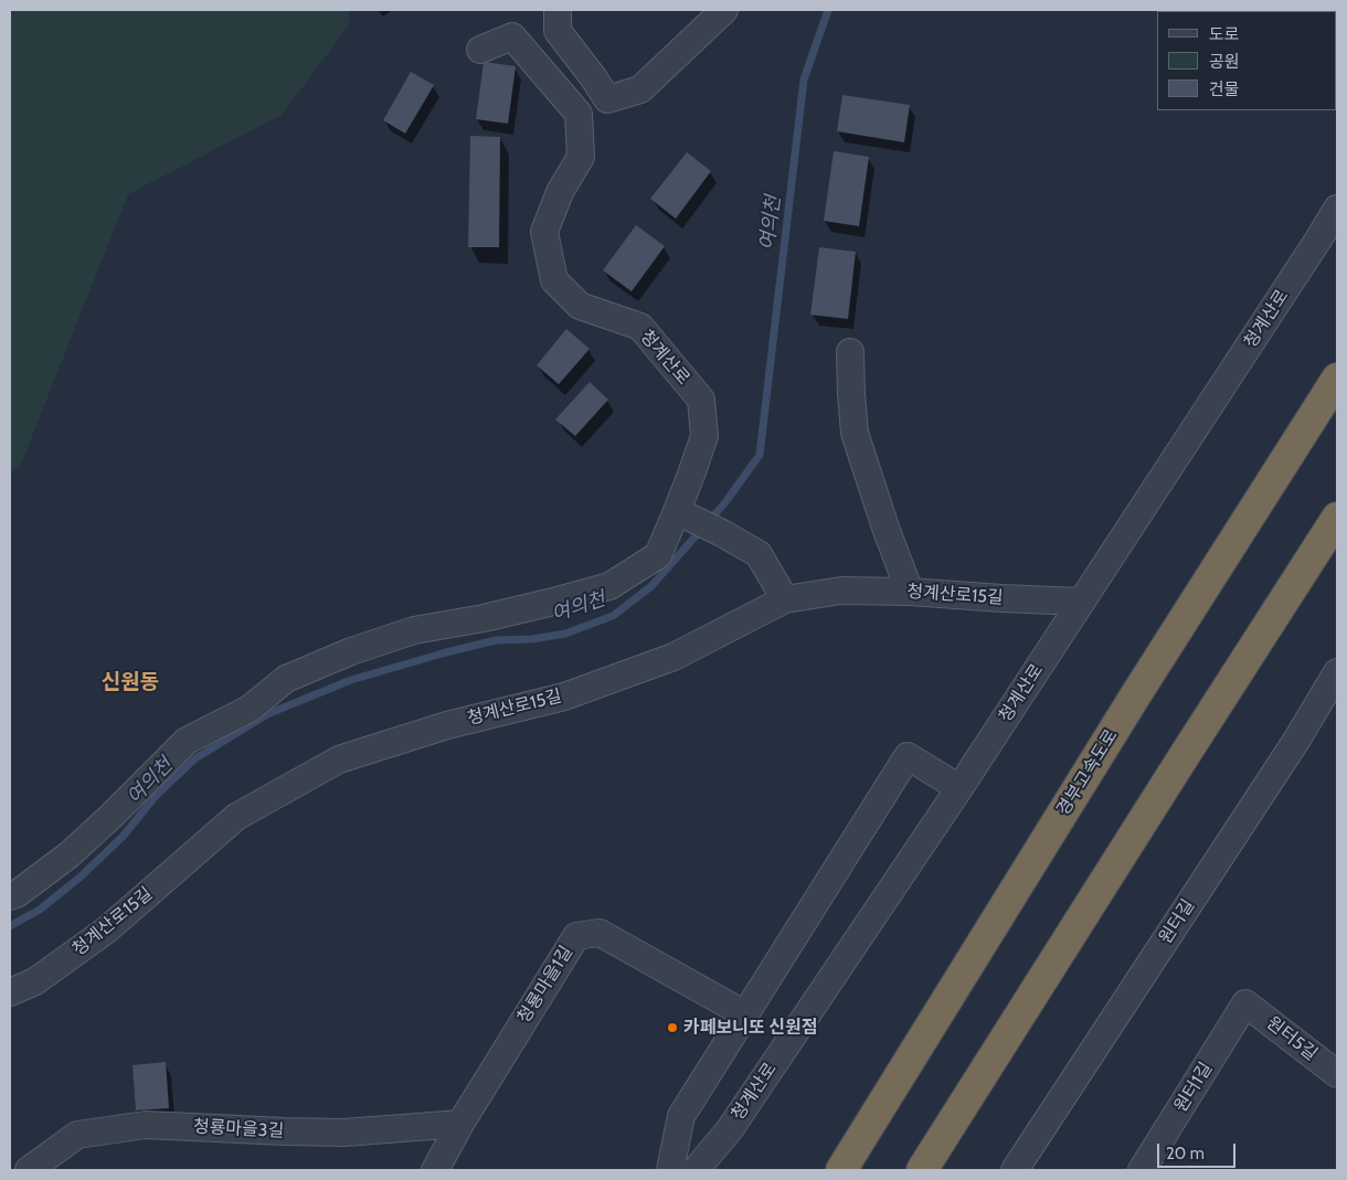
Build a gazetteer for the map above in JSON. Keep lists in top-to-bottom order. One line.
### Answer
{"streets":{"highway":["경부고속도로"],"street":["청계산로","청계산로15길","원터길","청룡마을1길","원터5길","원터1길","청룡마을3길"]},"crossings":[["청계산로","청계산로15길"],["청룡마을1길","청룡마을3길"],["원터5길","원터1길"]],"districts":["신원동"],"water":["여의천"],"places":["카페보니또 신원점"],"legend":["도로","공원","건물"],"scale_bar":"20 m"}
